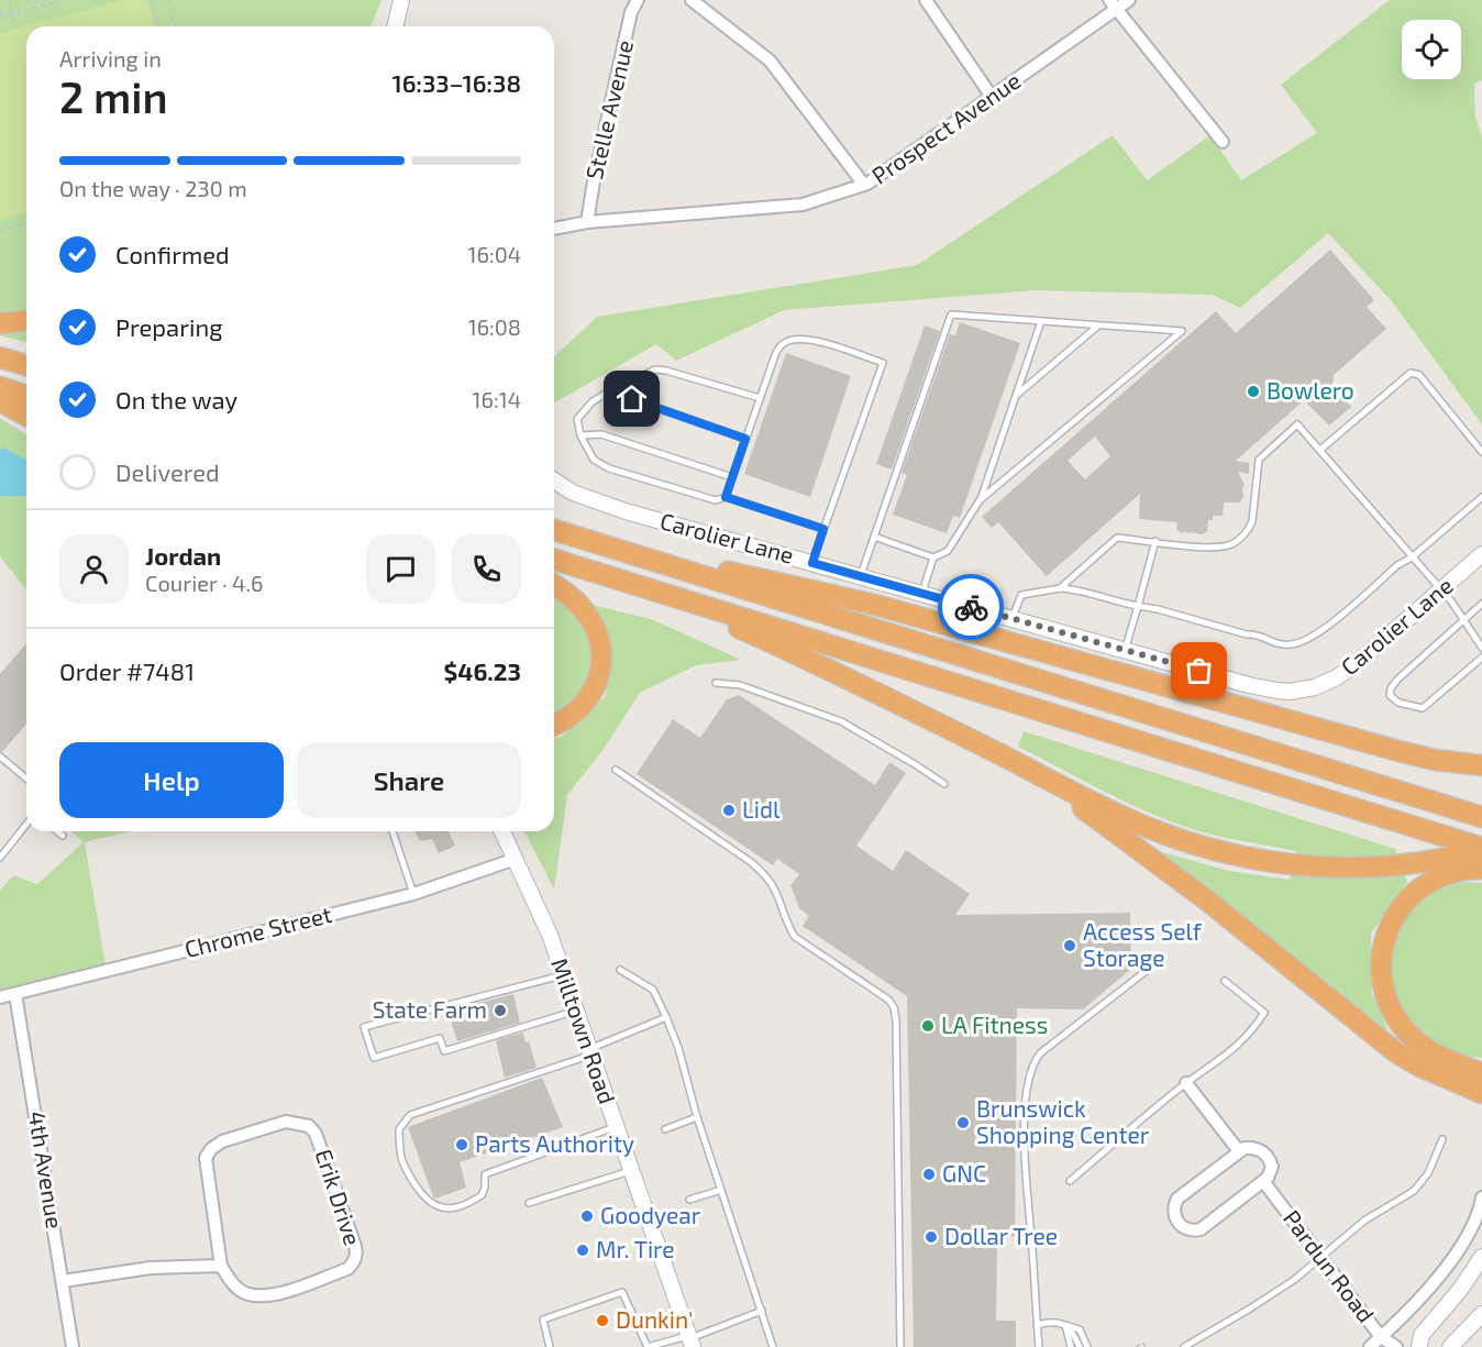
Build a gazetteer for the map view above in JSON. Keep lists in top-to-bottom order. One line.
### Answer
{"streets":{"street":["Stelle Avenue","Prospect Avenue","Carolier Lane","Chrome Street","Milltown Road","4th Avenue","Erik Drive","Pardun Road"]},"crossings":[["Stelle Avenue","Prospect Avenue"],["Chrome Street","Milltown Road"],["Chrome Street","4th Avenue"]],"places":["Bowlero","Lidl","Access Self Storage","State Farm","LA Fitness","Brunswick Shopping Center","Parts Authority","GNC","Goodyear","Dollar Tree","Mr. Tire","Dunkin'"],"page":{"heading":["2 min","Arriving in","16:33–16:38"],"panel":["Jordan","Courier · 4.6","Order #7481","$46.23"],"bar":"On the way · 230 m","list":[["Confirmed","16:04"],["Preparing","16:08"],["On the way","16:14"],"Delivered"],"buttons":["Help","Share"]}}
